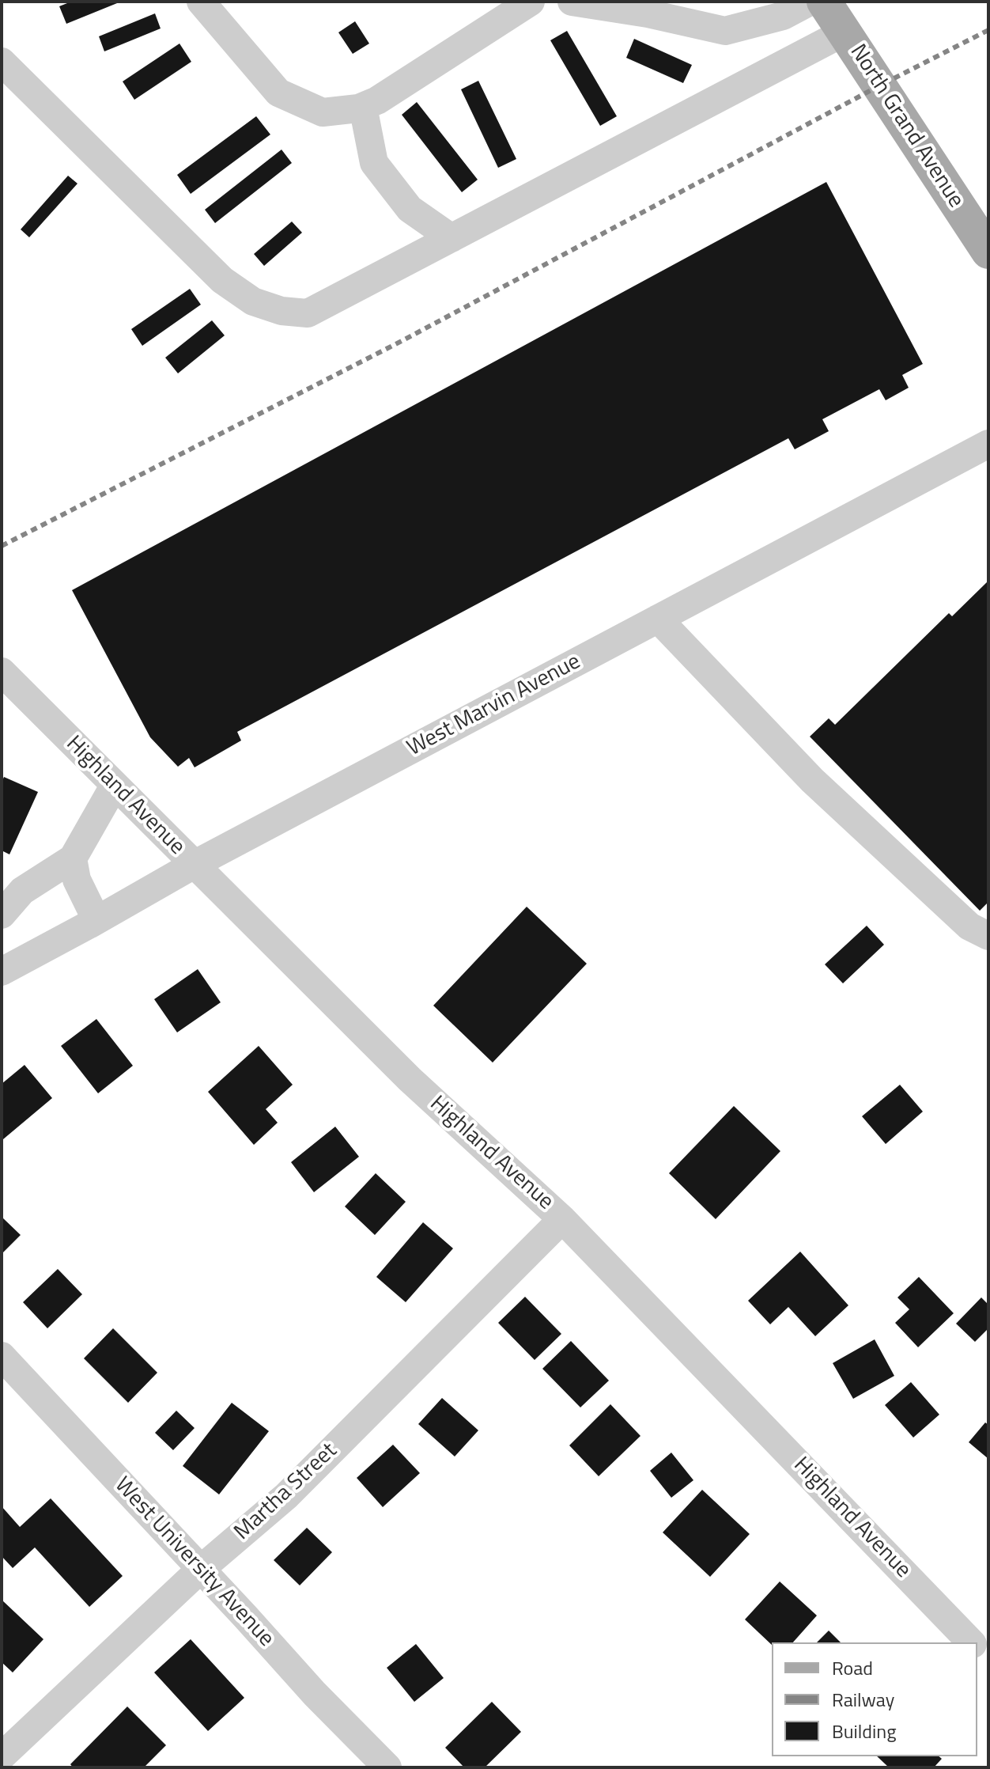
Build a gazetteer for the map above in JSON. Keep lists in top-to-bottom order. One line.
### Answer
{"streets":{"main road":["North Grand Avenue"],"street":["West Marvin Avenue","Highland Avenue","Martha Street","West University Avenue"]},"crossings":[["West Marvin Avenue","Highland Avenue"],["Highland Avenue","Martha Street"],["Martha Street","West University Avenue"]],"legend":["Road","Railway","Building"]}
